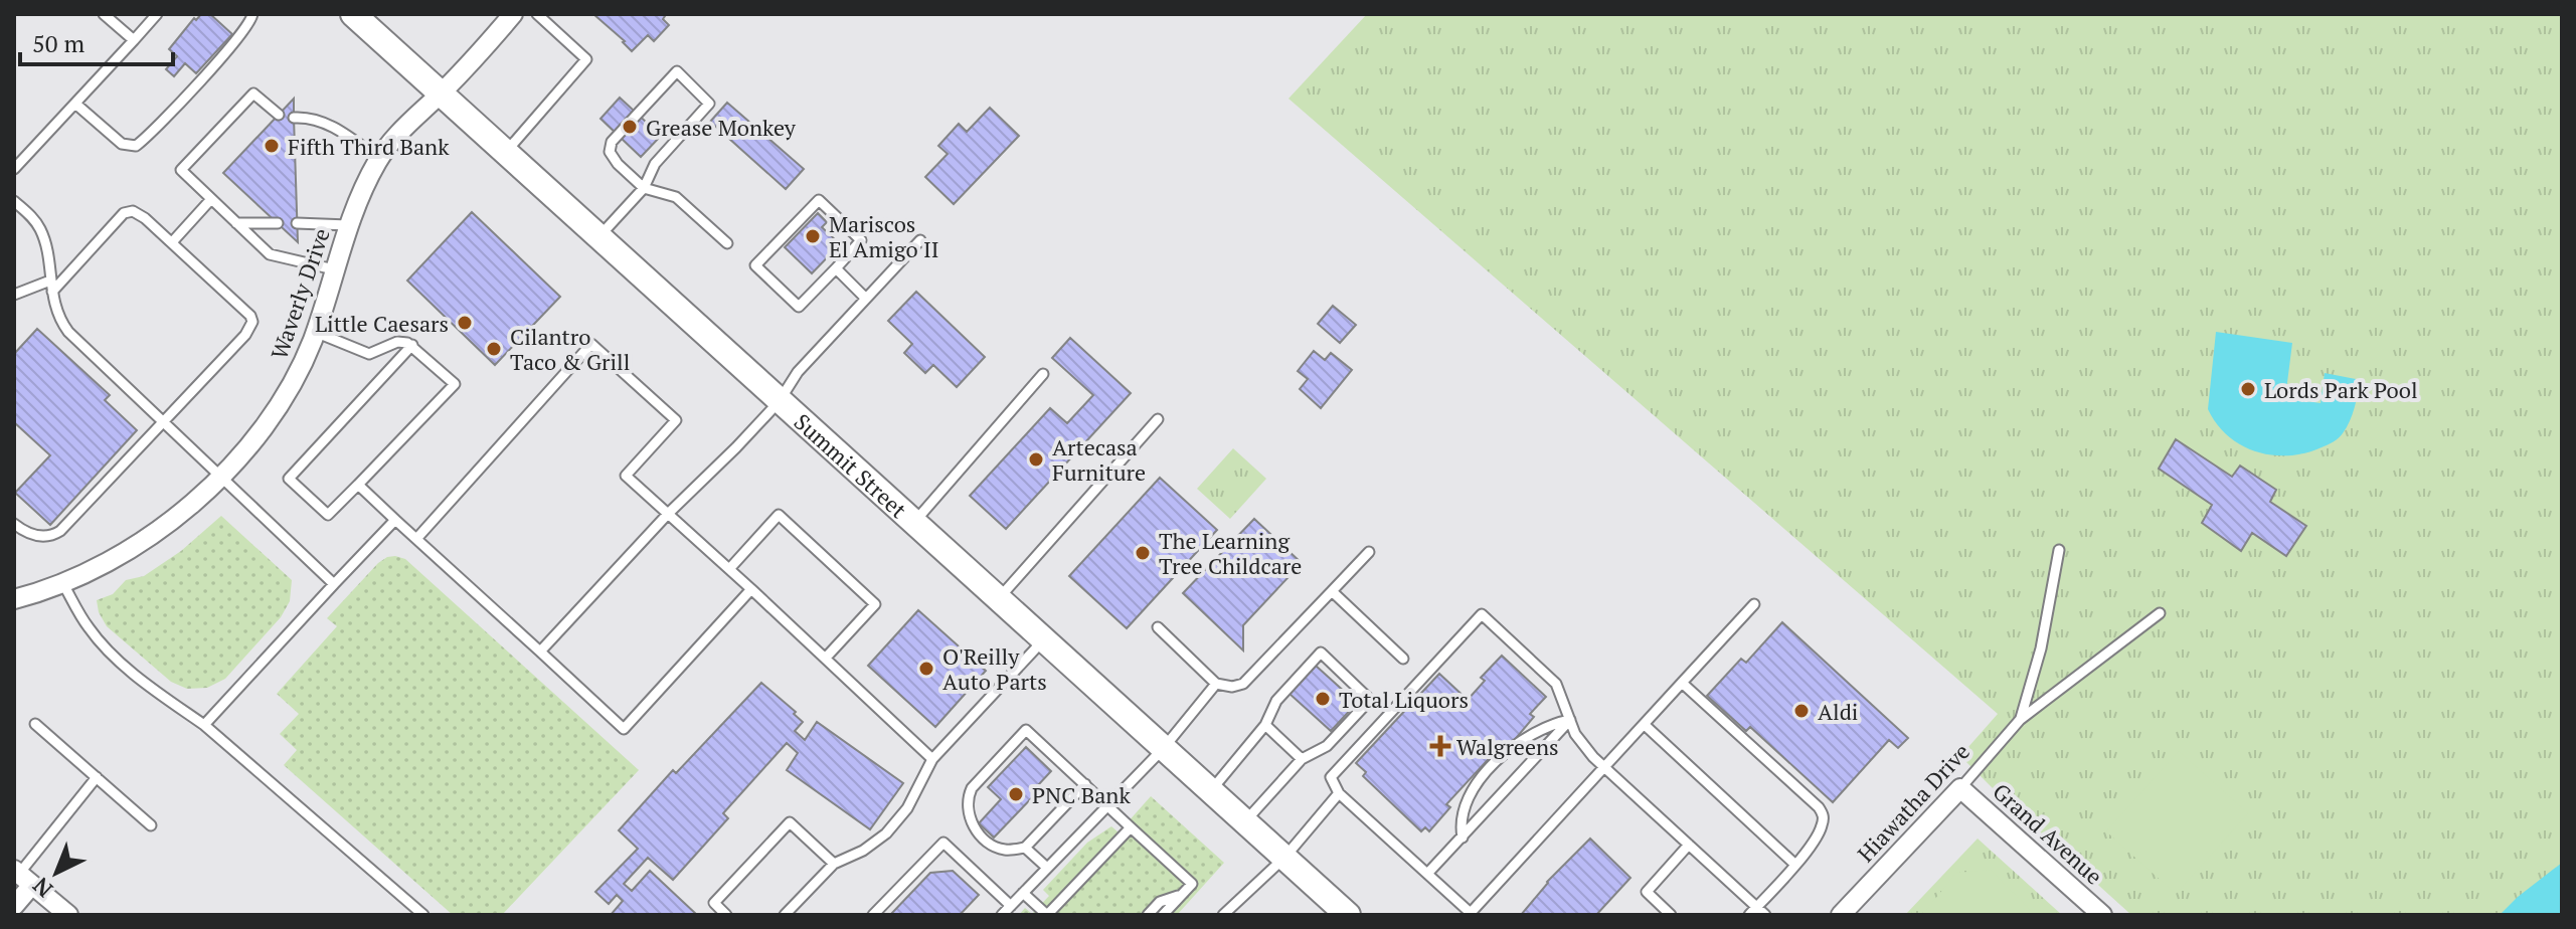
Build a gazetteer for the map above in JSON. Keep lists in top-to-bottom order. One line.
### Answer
{"streets":{"main road":["Summit Street"],"street":["Waverly Drive","Hiawatha Drive","Grand Avenue"]},"crossings":[["Waverly Drive","Summit Street"],["Hiawatha Drive","Grand Avenue"]],"places":{"other":["Grease Monkey","Fifth Third Bank","Mariscos El Amigo II","Little Caesars","Cilantro Taco & Grill","Lords Park Pool","Artecasa Furniture","The Learning Tree Childcare","O'Reilly Auto Parts","Total Liquors","Aldi","PNC Bank"],"health":["Walgreens"]},"scale_bar":"50 m","north":"bottom left"}
